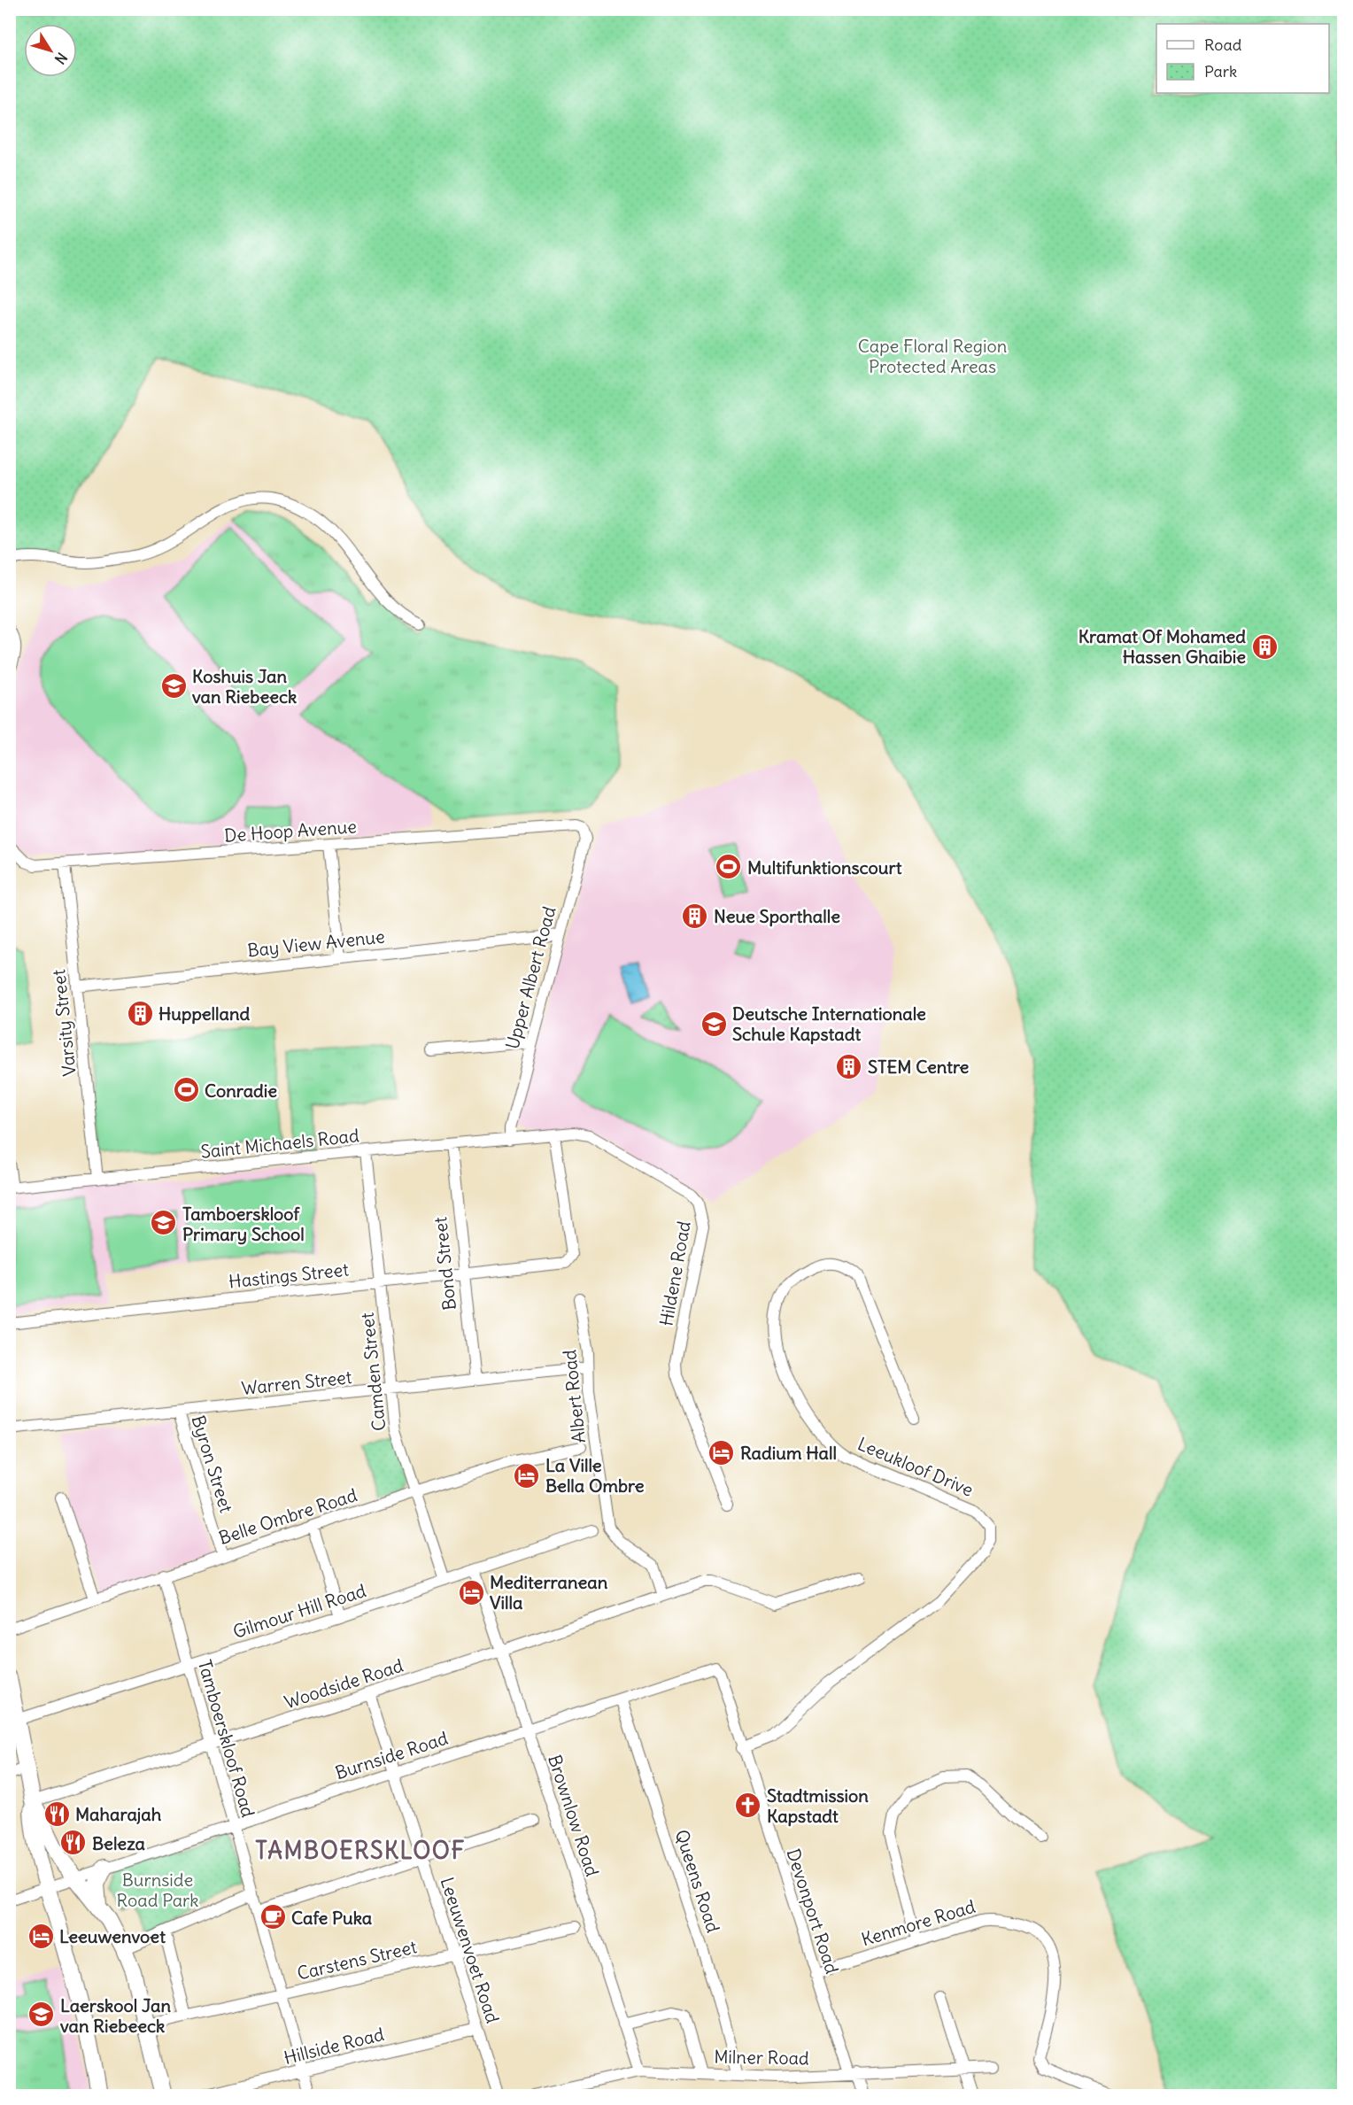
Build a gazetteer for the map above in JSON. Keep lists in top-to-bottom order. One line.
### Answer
{"streets":{"street":["De Hoop Avenue","Bay View Avenue","Upper Albert Road","Varsity Street","Saint Michaels Road","Bond Street","Hildene Road","Hastings Street","Camden Street","Warren Street","Albert Road","Byron Street","Leeukloof Drive","Belle Ombre Road","Gilmour Hill Road","Woodside Road","Tamboerskloof Road","Burnside Road","Brownlow Road","Queens Road","Devonport Road","Kenmore Road","Leeuwenvoet Road","Carstens Street","Hillside Road","Milner Road"]},"crossings":[["De Hoop Avenue","Upper Albert Road"],["De Hoop Avenue","Varsity Street"],["Bay View Avenue","Upper Albert Road"],["Bay View Avenue","Varsity Street"],["Upper Albert Road","Saint Michaels Road"],["Varsity Street","Saint Michaels Road"],["Saint Michaels Road","Bond Street"],["Saint Michaels Road","Hildene Road"],["Saint Michaels Road","Hastings Street"],["Saint Michaels Road","Camden Street"],["Bond Street","Hastings Street"],["Bond Street","Warren Street"],["Hildene Road","Hastings Street"],["Hastings Street","Camden Street"],["Camden Street","Warren Street"],["Camden Street","Belle Ombre Road"],["Camden Street","Gilmour Hill Road"],["Warren Street","Albert Road"],["Warren Street","Byron Street"],["Albert Road","Woodside Road"],["Byron Street","Belle Ombre Road"],["Leeukloof Drive","Devonport Road"],["Belle Ombre Road","Tamboerskloof Road"],["Gilmour Hill Road","Tamboerskloof Road"],["Gilmour Hill Road","Brownlow Road"],["Woodside Road","Tamboerskloof Road"],["Woodside Road","Brownlow Road"],["Woodside Road","Leeuwenvoet Road"],["Tamboerskloof Road","Burnside Road"],["Tamboerskloof Road","Carstens Street"],["Tamboerskloof Road","Hillside Road"],["Burnside Road","Brownlow Road"],["Burnside Road","Queens Road"],["Burnside Road","Devonport Road"],["Burnside Road","Leeuwenvoet Road"],["Brownlow Road","Milner Road"],["Queens Road","Milner Road"],["Devonport Road","Kenmore Road"],["Devonport Road","Milner Road"],["Leeuwenvoet Road","Carstens Street"],["Leeuwenvoet Road","Hillside Road"]],"districts":["TAMBOERSKLOOF"],"parks":["Cape Floral Region Protected Areas","Burnside Road Park"],"places":{"building":["Kramat Of Mohamed Hassen Ghaibie","Neue Sporthalle","Huppelland","STEM Centre"],"school or university":["Koshuis Jan van Riebeeck","Deutsche Internationale Schule Kapstadt","Tamboerskloof Primary School","Laerskool Jan van Riebeeck"],"sports":["Multifunktionscourt","Conradie"],"hotel":["Radium Hall","La Ville Bella Ombre","Mediterranean Villa","Leeuwenvoet"],"church":["Stadtmission Kapstadt"],"restaurant":["Maharajah","Beleza"],"cafe":["Cafe Puka"]},"legend":["Road","Park"],"north":"bottom right"}
